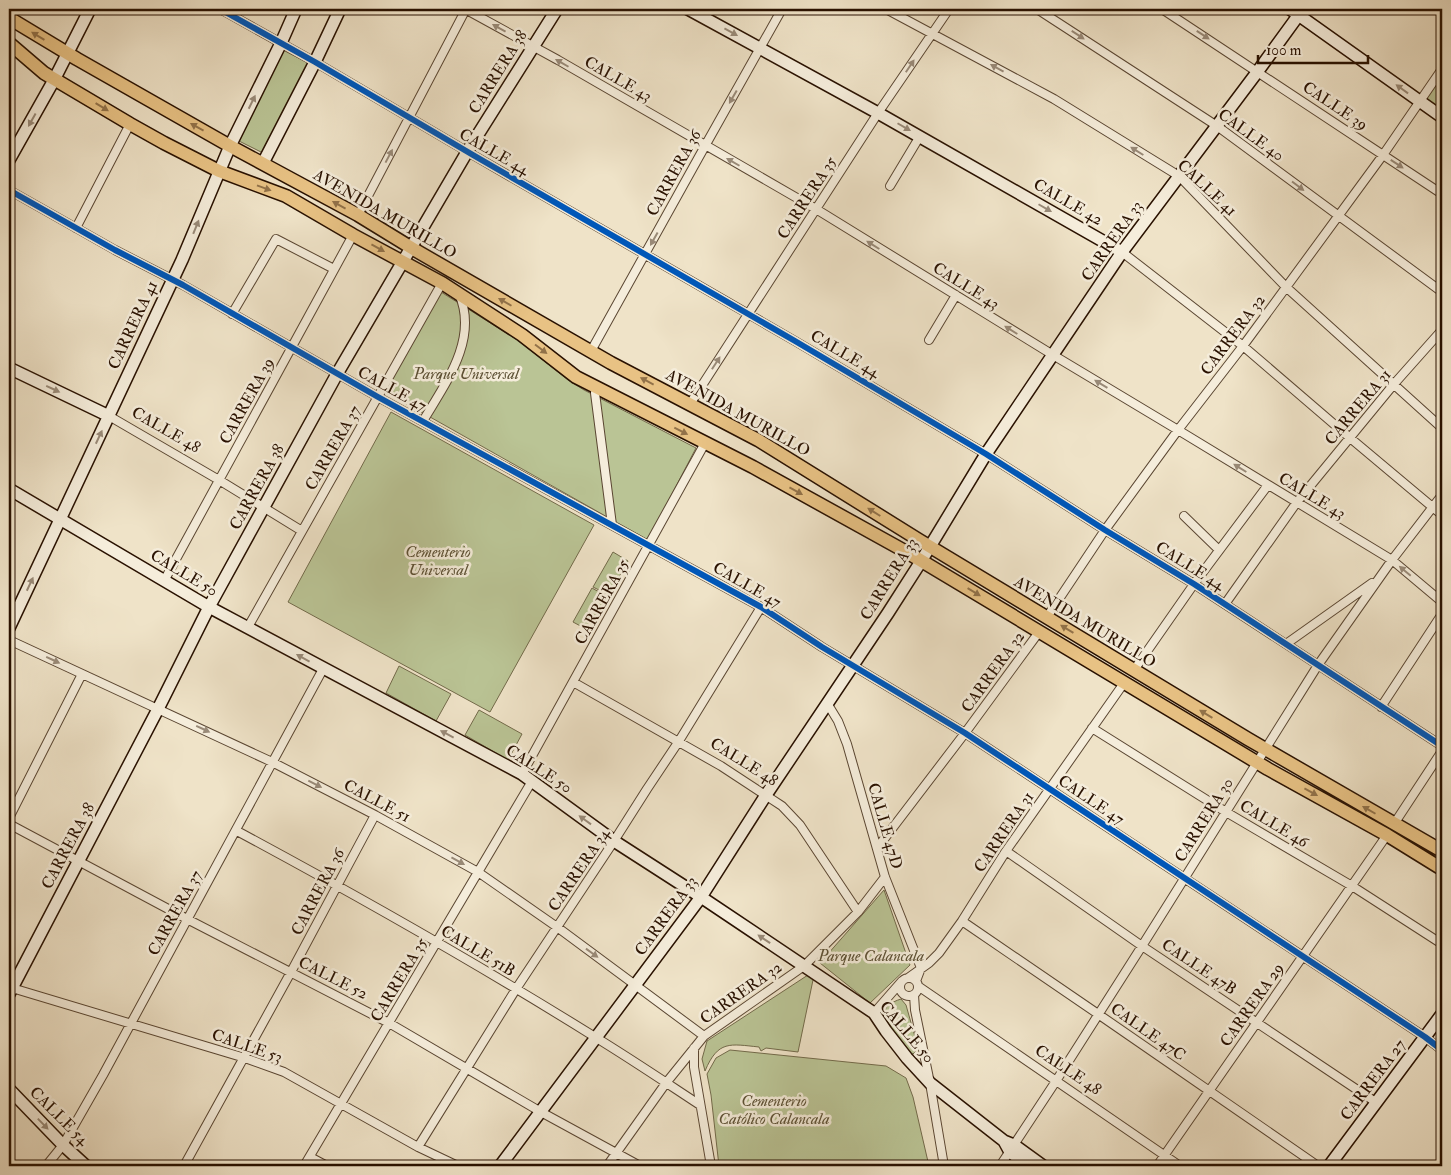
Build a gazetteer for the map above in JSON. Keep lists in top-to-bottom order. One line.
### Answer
{"streets":{"main road":["AVENIDA MURILLO"],"street":["CARRERA 38","CALLE 43","CALLE 39","CALLE 40","CALLE 44","CARRERA 36","CALLE 41","CARRERA 35","CALLE 42","CARRERA 33","CARRERA 41","CARRERA 32","CALLE 47","CARRERA 39","CARRERA 31","CALLE 48","CARRERA 37","CALLE 50","CALLE 51","CARRERA 30","CALLE 46","CALLE 47D","CARRERA 34","CALLE 51B","CALLE 47B","CALLE 52","CARRERA 29","CALLE 47C","CALLE 53","CARRERA 27","CALLE 54"]},"crossings":[["CARRERA 38","CALLE 43"],["CARRERA 38","CALLE 44"],["CARRERA 38","AVENIDA MURILLO"],["CARRERA 38","CALLE 47"],["CARRERA 38","CALLE 48"],["CARRERA 38","CALLE 50"],["CARRERA 38","CALLE 51"],["CARRERA 38","CALLE 52"],["CARRERA 38","CALLE 53"],["CALLE 43","CARRERA 36"],["CALLE 43","CARRERA 35"],["CALLE 43","CARRERA 33"],["CALLE 43","CARRERA 32"],["CALLE 43","CARRERA 31"],["CALLE 43","CARRERA 30"],["CALLE 39","CARRERA 33"],["CALLE 39","CARRERA 32"],["CALLE 40","CARRERA 33"],["CALLE 40","CARRERA 32"],["CALLE 44","CARRERA 36"],["CALLE 44","CARRERA 35"],["CALLE 44","CARRERA 33"],["CALLE 44","CARRERA 41"],["CALLE 44","CARRERA 32"],["CALLE 44","CARRERA 31"],["CALLE 44","CARRERA 30"],["CARRERA 36","CALLE 42"],["CARRERA 36","AVENIDA MURILLO"],["CARRERA 36","CALLE 51"],["CARRERA 36","CALLE 51B"],["CARRERA 36","CALLE 52"],["CARRERA 36","CALLE 53"],["CALLE 41","CARRERA 35"],["CALLE 41","CARRERA 33"],["CALLE 41","CARRERA 32"],["CALLE 41","CARRERA 31"],["CARRERA 35","CALLE 42"],["CARRERA 35","AVENIDA MURILLO"],["CARRERA 35","CALLE 47"],["CARRERA 35","CALLE 48"],["CARRERA 35","CALLE 50"],["CARRERA 35","CALLE 51"],["CARRERA 35","CALLE 51B"],["CARRERA 35","CALLE 52"],["CARRERA 35","CALLE 53"],["CALLE 42","CARRERA 33"],["CALLE 42","CARRERA 32"],["CALLE 42","CARRERA 31"],["CALLE 42","CARRERA 30"],["AVENIDA MURILLO","CARRERA 33"],["AVENIDA MURILLO","CARRERA 41"],["AVENIDA MURILLO","CARRERA 32"],["AVENIDA MURILLO","CARRERA 39"],["AVENIDA MURILLO","CARRERA 31"],["AVENIDA MURILLO","CARRERA 37"],["AVENIDA MURILLO","CARRERA 30"],["AVENIDA MURILLO","CARRERA 29"],["CARRERA 33","CALLE 47"],["CARRERA 33","CALLE 48"],["CARRERA 33","CALLE 50"],["CARRERA 33","CALLE 51"],["CARRERA 33","CALLE 47D"],["CARRERA 33","CALLE 51B"],["CARRERA 33","CALLE 52"],["CARRERA 41","CALLE 47"],["CARRERA 41","CALLE 48"],["CARRERA 41","CALLE 50"],["CARRERA 32","CALLE 47"],["CARRERA 32","CALLE 48"],["CARRERA 32","CALLE 50"],["CARRERA 32","CALLE 51"],["CARRERA 32","CALLE 47D"],["CARRERA 32","CALLE 51B"],["CARRERA 32","CALLE 52"],["CALLE 47","CARRERA 39"],["CALLE 47","CARRERA 31"],["CALLE 47","CARRERA 37"],["CALLE 47","CARRERA 30"],["CALLE 47","CARRERA 34"],["CALLE 47","CARRERA 29"],["CALLE 47","CARRERA 27"],["CARRERA 39","CALLE 48"],["CARRERA 39","CALLE 50"],["CARRERA 31","CALLE 46"],["CARRERA 31","CALLE 47D"],["CARRERA 31","CALLE 47B"],["CARRERA 31","CALLE 47C"],["CALLE 48","CARRERA 37"],["CALLE 48","CARRERA 30"],["CALLE 48","CARRERA 34"],["CALLE 48","CARRERA 29"],["CARRERA 37","CALLE 50"],["CARRERA 37","CALLE 51"],["CARRERA 37","CALLE 51B"],["CARRERA 37","CALLE 52"],["CARRERA 37","CALLE 53"],["CARRERA 37","CALLE 54"],["CALLE 50","CARRERA 30"],["CALLE 50","CARRERA 34"],["CALLE 51","CARRERA 34"],["CARRERA 30","CALLE 46"],["CARRERA 30","CALLE 47B"],["CARRERA 30","CALLE 47C"],["CALLE 46","CARRERA 29"],["CARRERA 34","CALLE 51B"],["CARRERA 34","CALLE 52"],["CARRERA 34","CALLE 53"],["CALLE 47B","CARRERA 29"],["CALLE 47B","CARRERA 27"],["CARRERA 29","CALLE 47C"]],"one_way":["CALLE 43","CALLE 39","CALLE 40","CALLE 41","CALLE 42","CARRERA 41","CALLE 50","CALLE 51","CALLE 54"],"parks":["Parque Universal","Cementerio Universal","Parque Calancala","Cementerio Católico Calancala"],"scale_bar":"100 m"}
